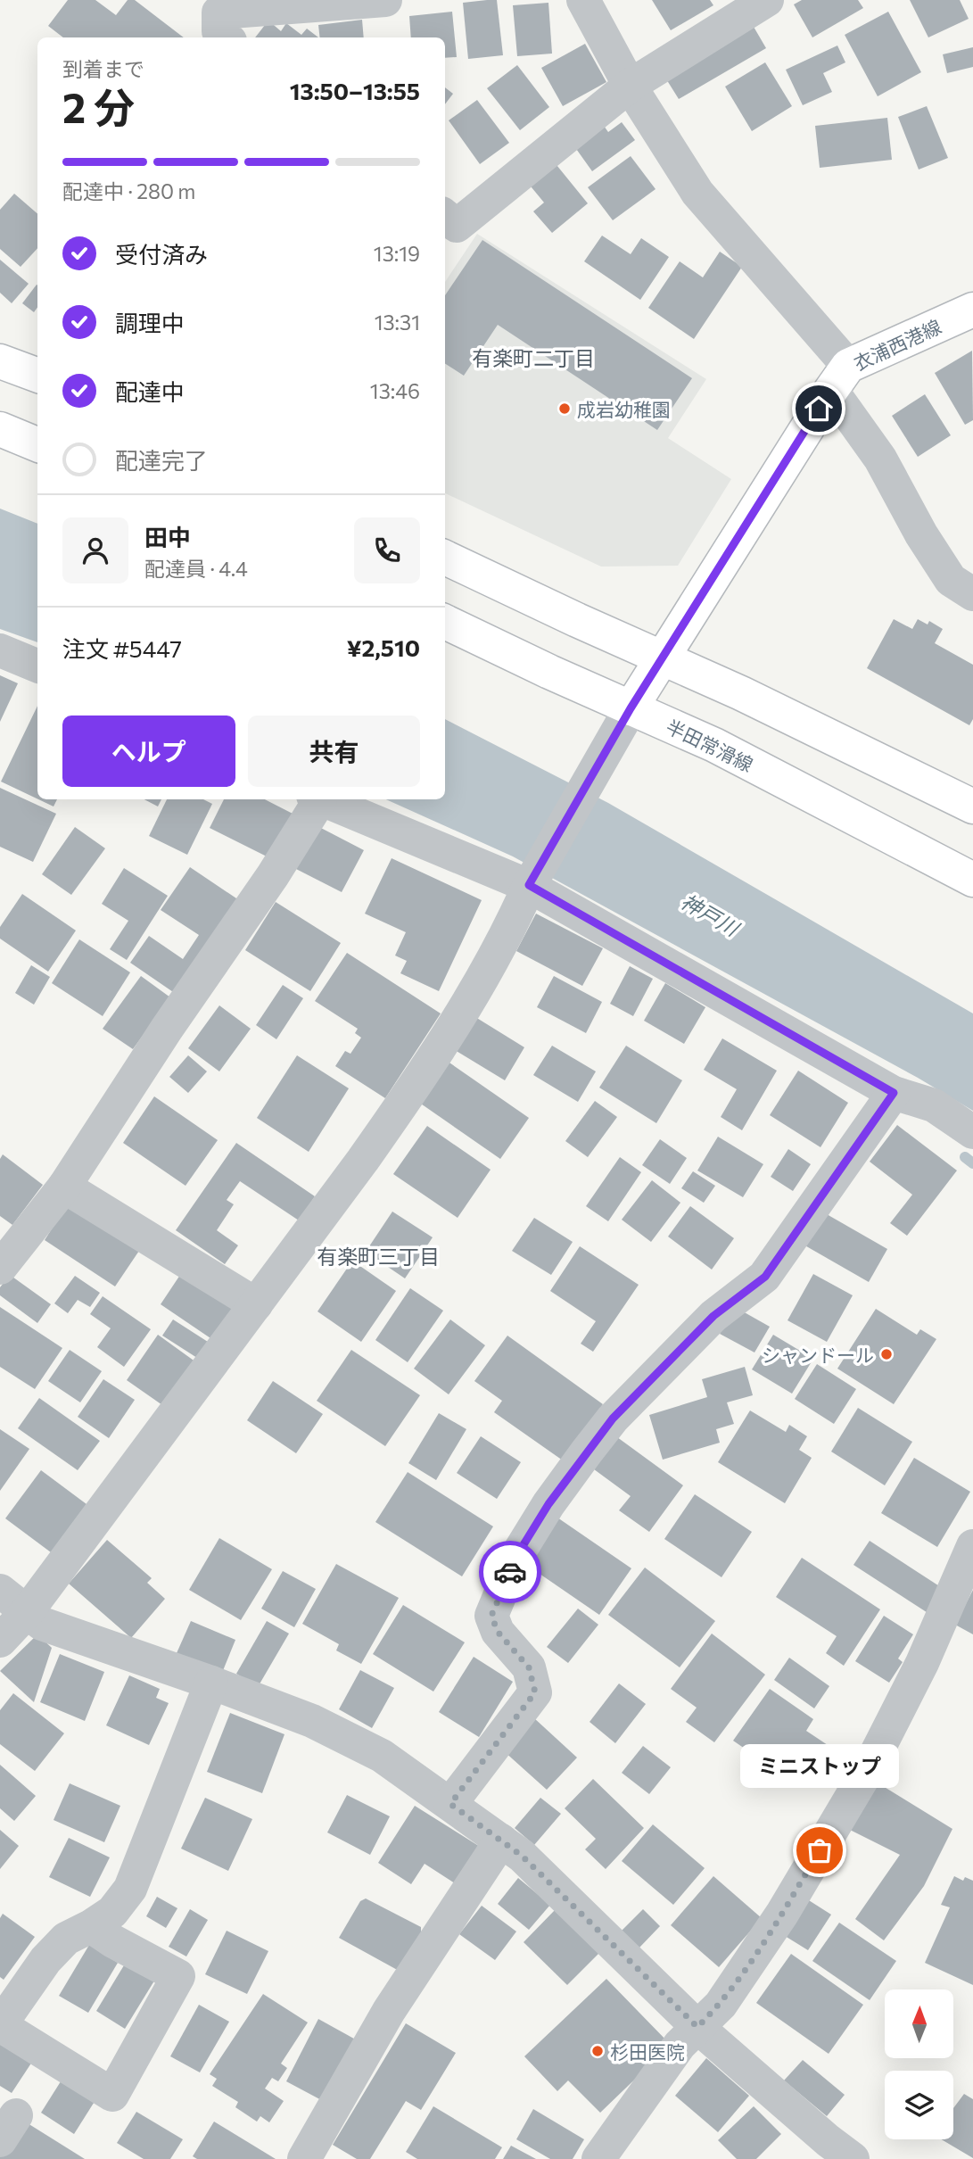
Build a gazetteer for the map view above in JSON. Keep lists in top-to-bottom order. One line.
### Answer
{"streets":{"main road":["衣浦西港線","半田常滑線"]},"districts":["有楽町二丁目","有楽町三丁目"],"water":["神戸川"],"places":["成岩幼稚園","シャンドール","ミニストップ","杉田医院"],"north":"top","page":{"heading":["2 分","到着まで","13:50–13:55"],"panel":["田中","配達員 · 4.4","注文 #5447","¥2,510"],"bar":"配達中 · 280 m","list":[["受付済み","13:19"],["調理中","13:31"],["配達中","13:46"],"配達完了"],"buttons":["ヘルプ","共有"],"bubble":"ミニストップ"}}
